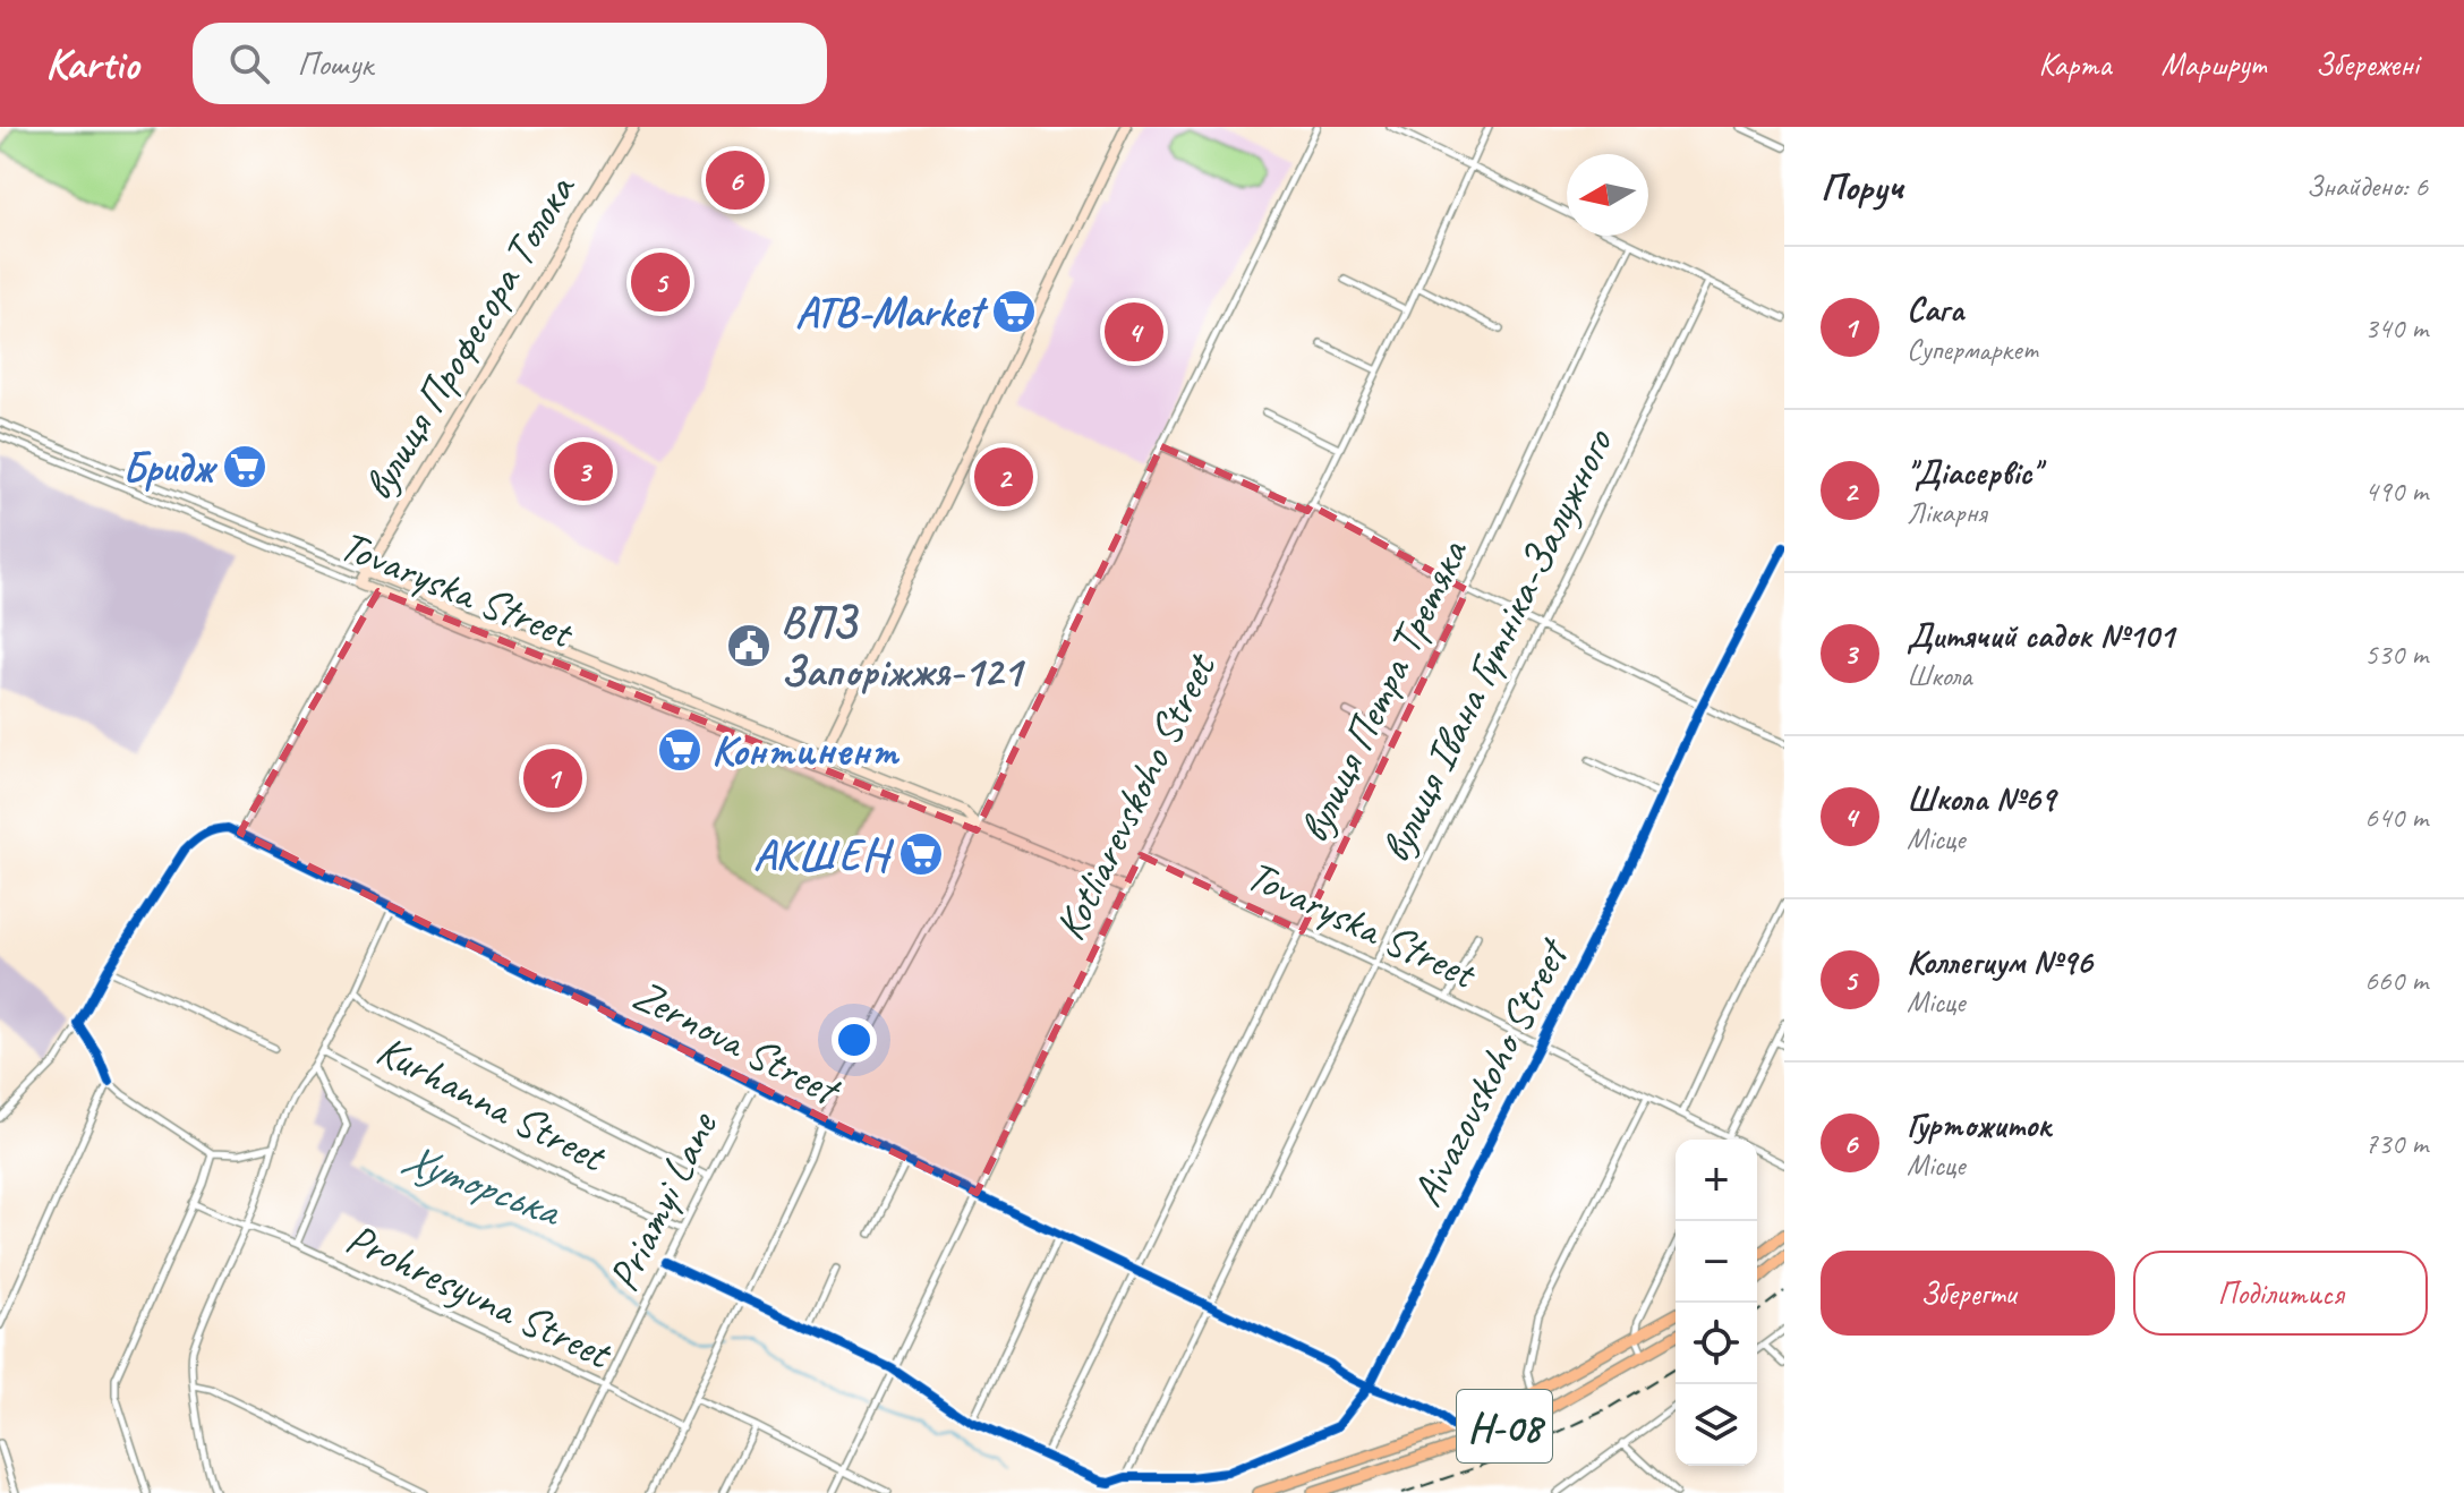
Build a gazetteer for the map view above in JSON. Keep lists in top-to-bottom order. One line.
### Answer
{"streets":{"main road":["Н-08"],"street":["вулиця Професора Толока","Tovaryska Street","вулиця Івана Гутніка-Залужного","вулиця Петра Третяка","Kotliarevskoho Street","Zernova Street","Aivazovskoho Street","Kurhanna Street","Priamyi Lane","Prohresyvna Street"]},"crossings":[["вулиця Професора Толока","Tovaryska Street"],["Tovaryska Street","вулиця Івана Гутніка-Залужного"],["Tovaryska Street","вулиця Петра Третяка"],["Tovaryska Street","Kotliarevskoho Street"],["Tovaryska Street","Aivazovskoho Street"],["вулиця Івана Гутніка-Залужного","Zernova Street"],["вулиця Івана Гутніка-Залужного","Aivazovskoho Street"],["вулиця Петра Третяка","Zernova Street"],["Kotliarevskoho Street","Zernova Street"],["Zernova Street","Aivazovskoho Street"],["Zernova Street","Priamyi Lane"],["Zernova Street","Н-08"],["Kurhanna Street","Priamyi Lane"],["Priamyi Lane","Prohresyvna Street"]],"water":["Хуторська"],"places":{"supermarket":["ATB-Market","Бридж","Континент","АКШЕН"],"public building":["ВПЗ Запоріжжя-121"]},"north":"left","page":{"header":"Kartio","search":"Пошук","nav":["Карта","Маршрут","Збережені"],"heading":["Поруч","Знайдено: 6"],"pins":["6","5","4","3","2","1"],"list":[{"mark":"1","name":"Сага","note":"Супермаркет","value":"340 m"},{"mark":"2","name":"\"Діасервіс\"","note":"Лікарня","value":"490 m"},{"mark":"3","name":"Дитячий садок №101","note":"Школа","value":"530 m"},{"mark":"4","name":"Школа №69","note":"Місце","value":"640 m"},{"mark":"5","name":"Коллегиум №96","note":"Місце","value":"660 m"},{"mark":"6","name":"Гуртожиток","note":"Місце","value":"730 m"}],"map_buttons":["+","−"],"buttons":["Зберегти","Поділитися"]}}
